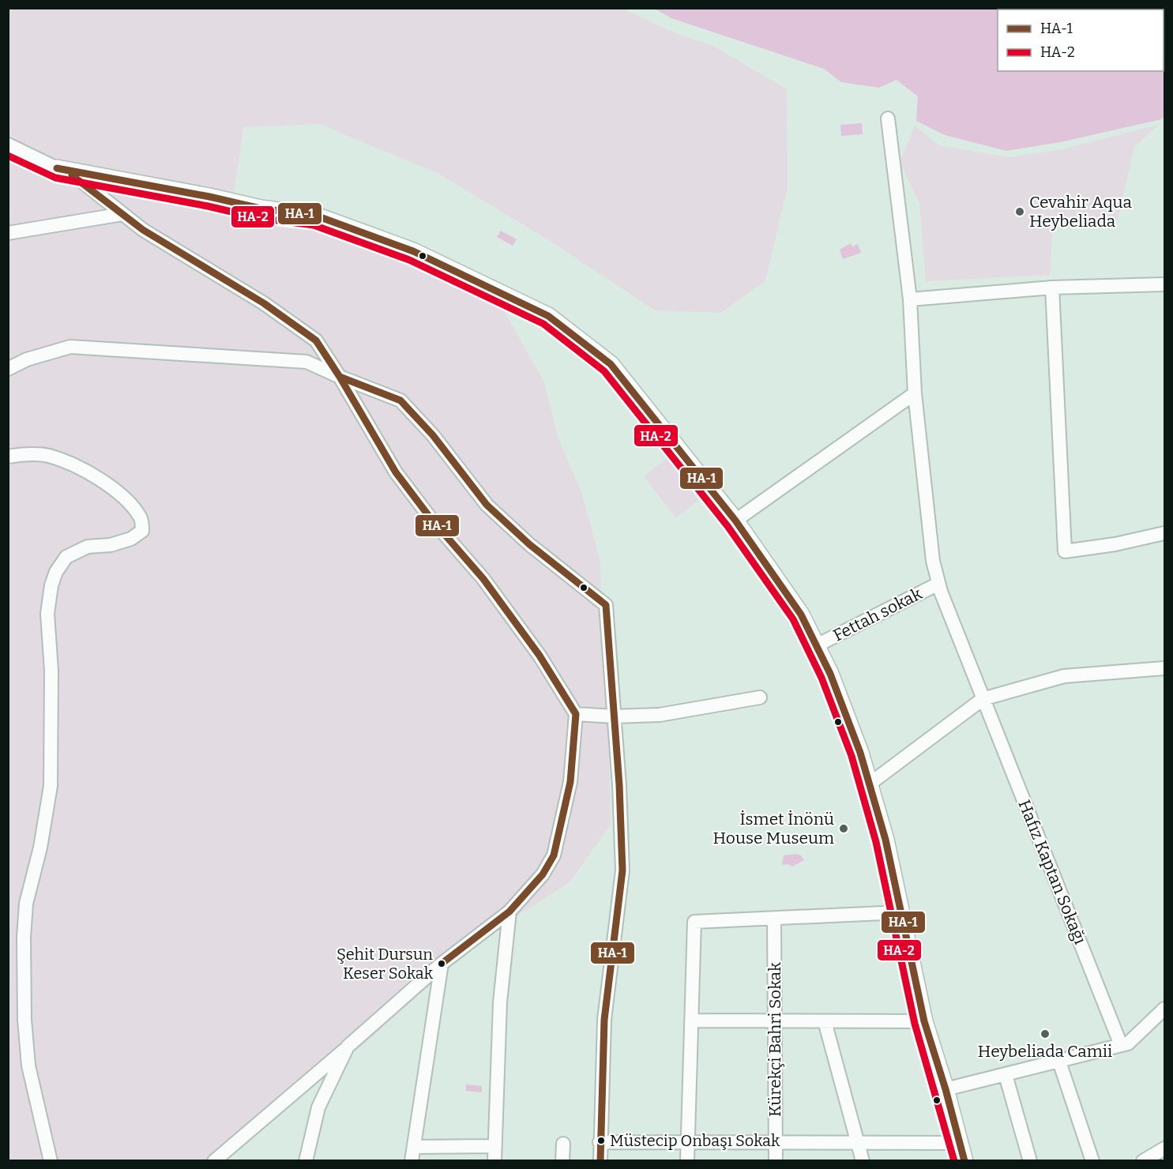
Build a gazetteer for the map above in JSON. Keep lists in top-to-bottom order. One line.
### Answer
{"streets":{"street":["Fettah sokak","Hafız Kaptan Sokağı","Kürekçi Bahri Sokak"]},"crossings":[["Fettah sokak","Hafız Kaptan Sokağı"]],"places":["Cevahir Aqua Heybeliada","İsmet İnönü House Museum","Şehit Dursun Keser Sokak","Heybeliada Camii","Müstecip Onbaşı Sokak"],"lines":["transit line HA-2","transit line HA-1"],"legend":["HA-1","HA-2"]}
